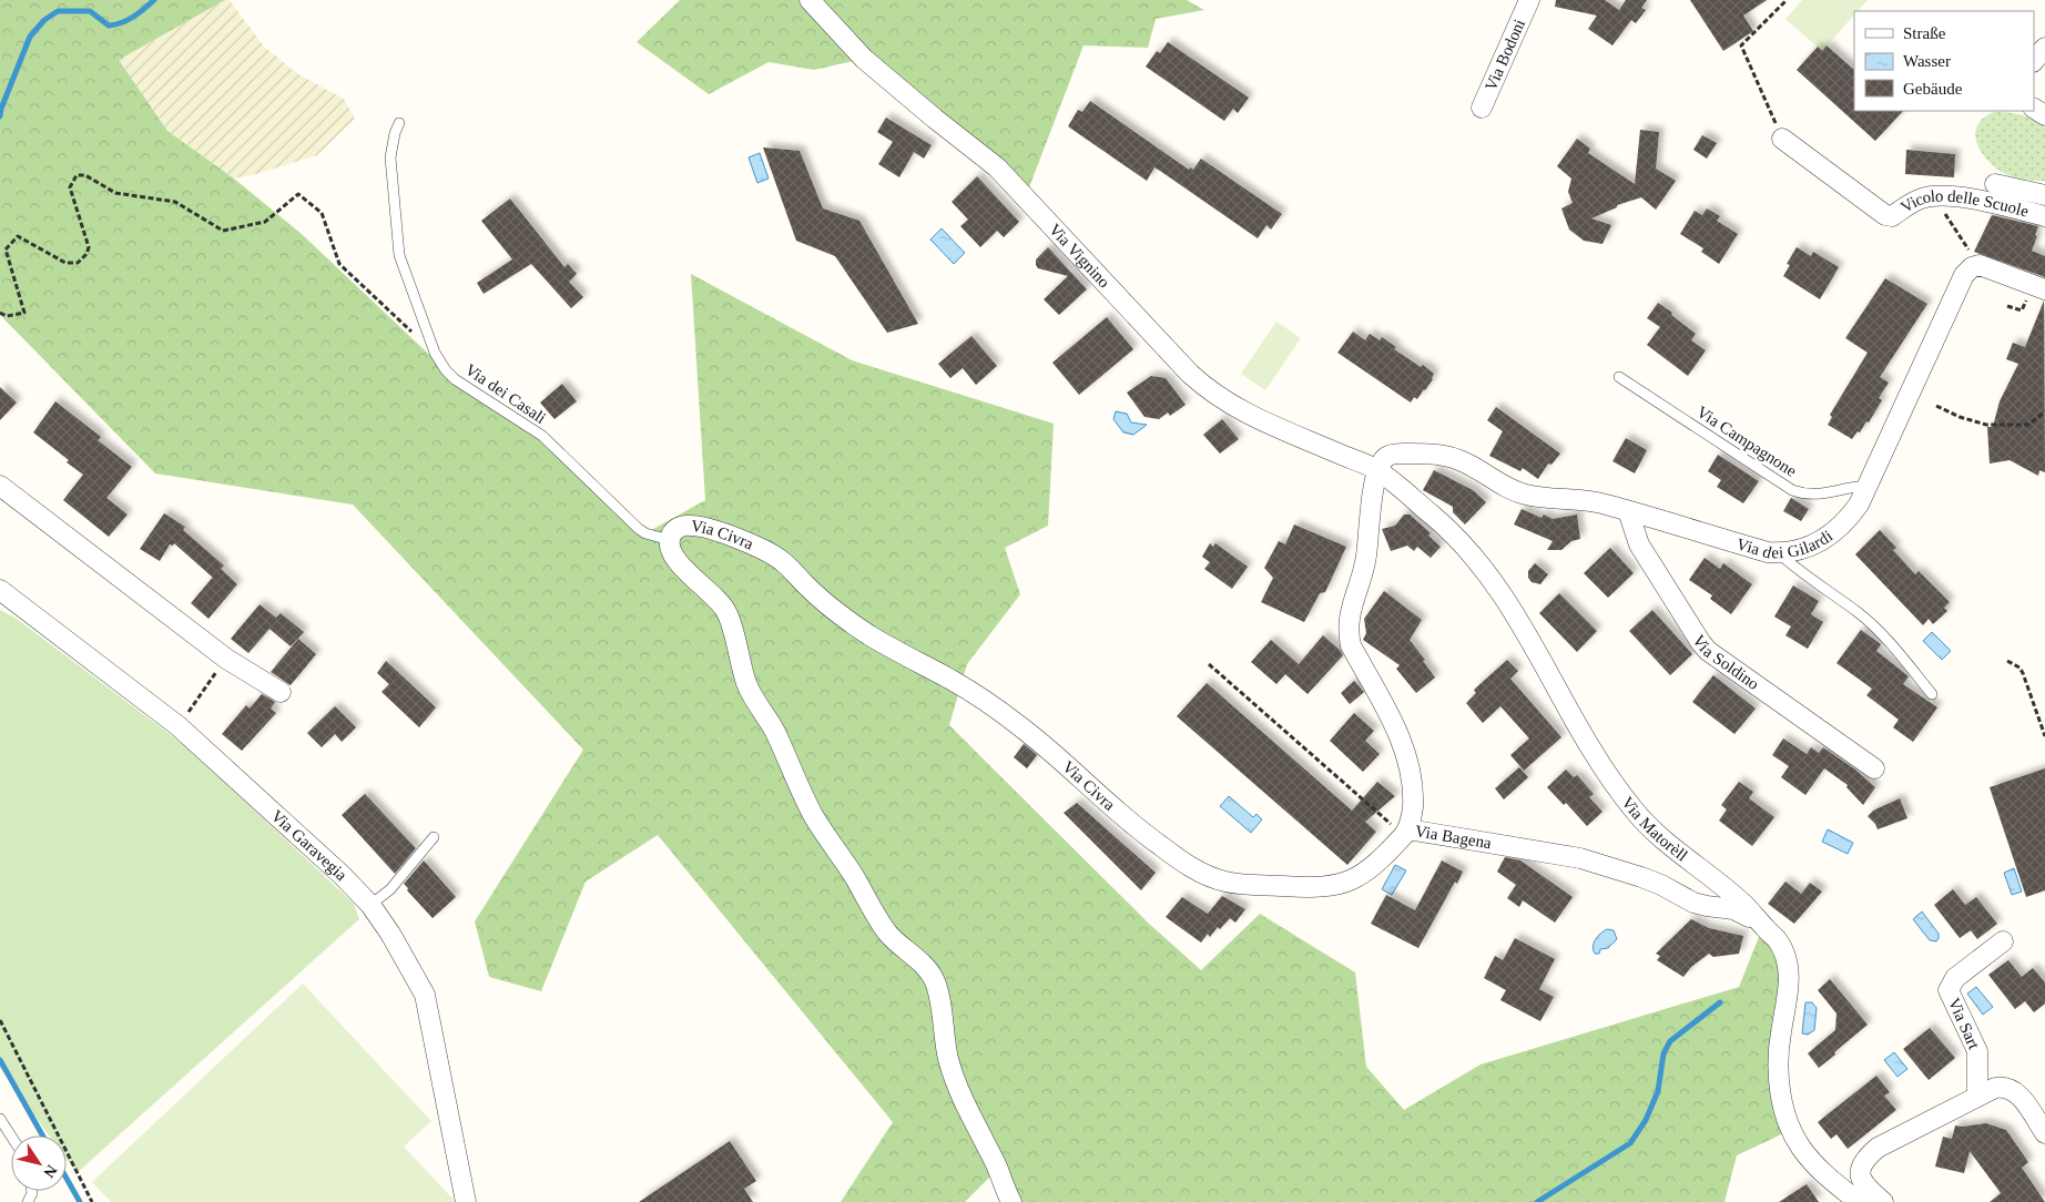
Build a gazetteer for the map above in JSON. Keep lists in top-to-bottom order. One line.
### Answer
{"streets":{"street":["Via Bodoni","Vicolo delle Scuole","Via Vignino","Via dei Gilardi","Via Civra","Via Soldino","Via Matorèll","Via Bagena","Via Garavegia","Via Sart"],"lane":["Via dei Casali","Via Campagnone"]},"crossings":[["Via Vignino","Via dei Gilardi"],["Via Vignino","Via Matorèll"],["Via Vignino","Via Bagena"],["Via dei Casali","Via Civra"],["Via Campagnone","Via dei Gilardi"],["Via dei Gilardi","Via Soldino"],["Via dei Gilardi","Via Matorèll"],["Via dei Gilardi","Via Bagena"],["Via Civra","Via Bagena"],["Via Matorèll","Via Bagena"]],"legend":["Straße","Wasser","Gebäude"],"north":"bottom right"}
